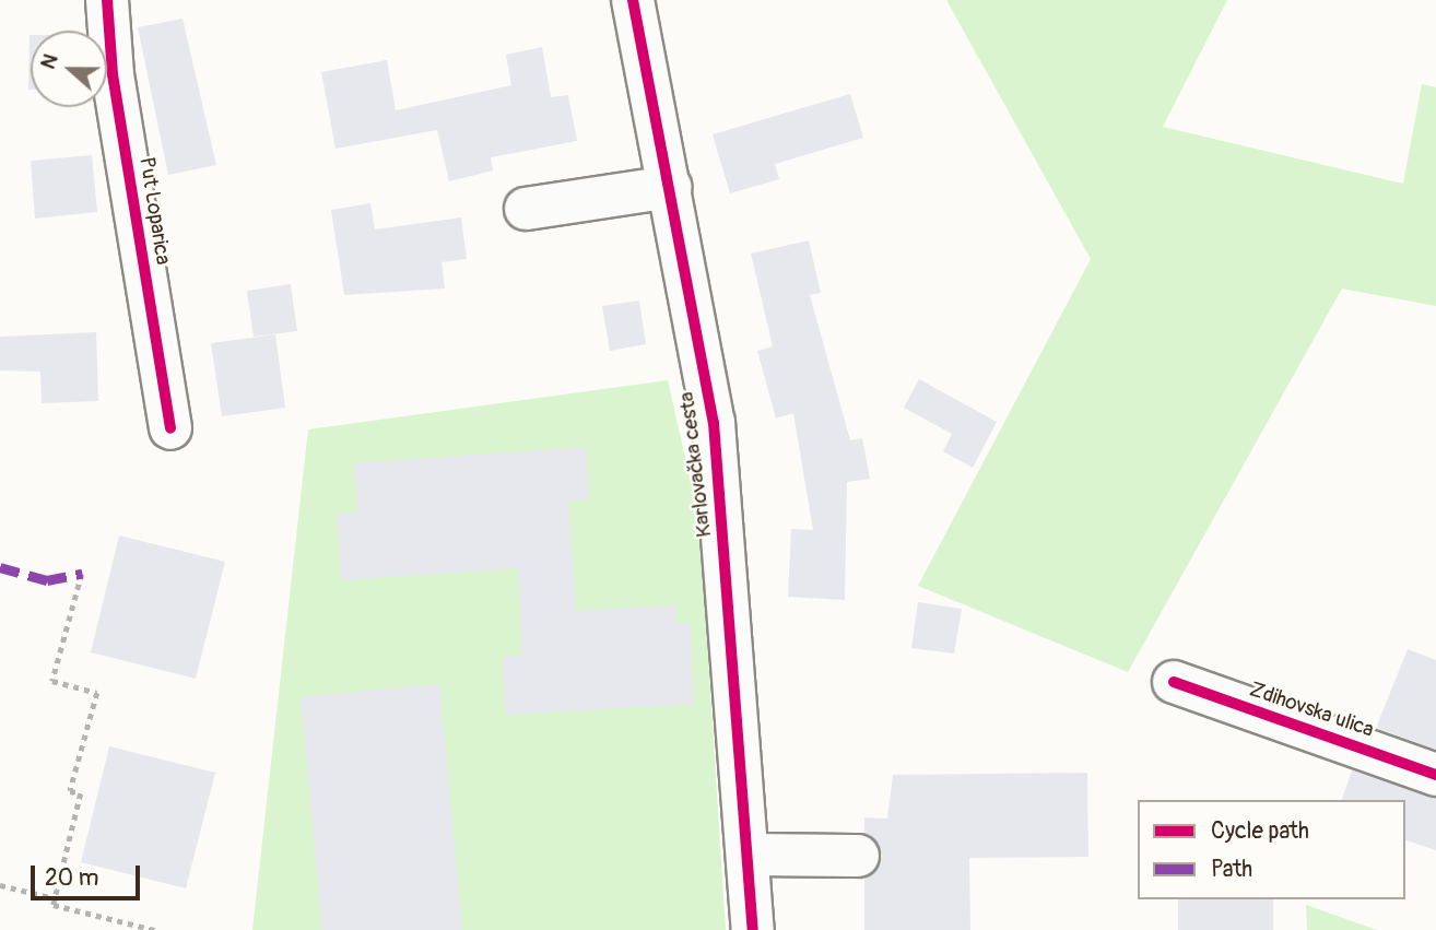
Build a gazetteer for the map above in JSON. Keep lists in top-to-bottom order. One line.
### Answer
{"streets":{"street":["Put Loparica","Karlovačka cesta","Zdihovska ulica"]},"legend":["Cycle path","Path"],"scale_bar":"20 m","north":"left"}
